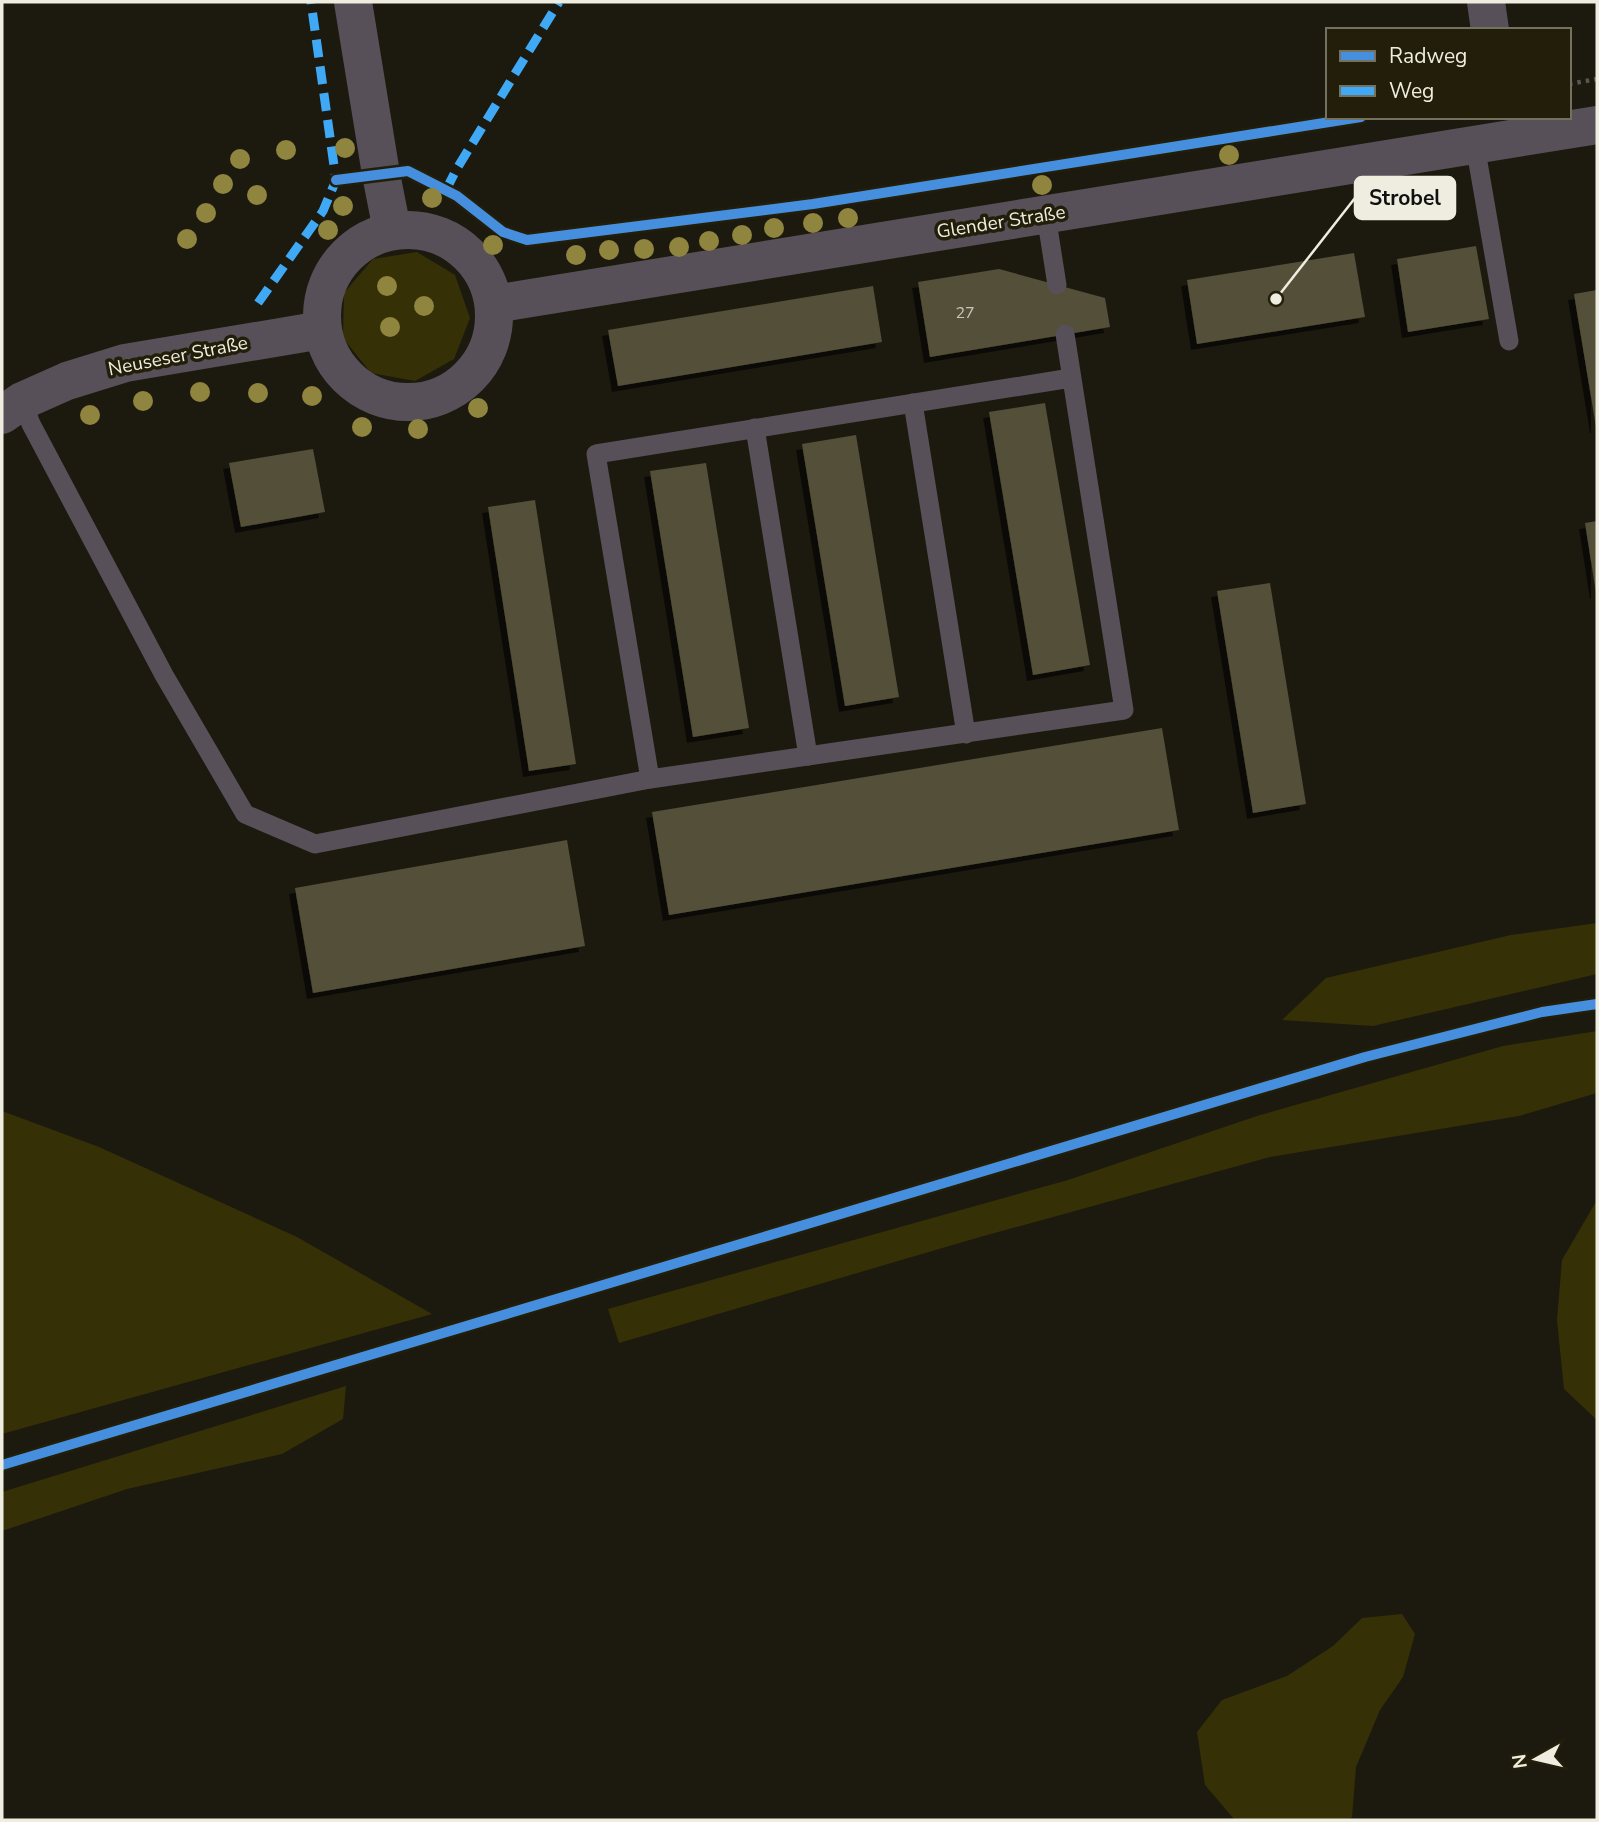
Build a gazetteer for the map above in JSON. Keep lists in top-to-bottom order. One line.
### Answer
{"streets":{"street":["Glender Straße","Neuseser Straße"]},"crossings":[["Glender Straße","Neuseser Straße"]],"places":["Strobel"],"house_numbers":["27"],"legend":["Radweg","Weg"],"north":"left"}
